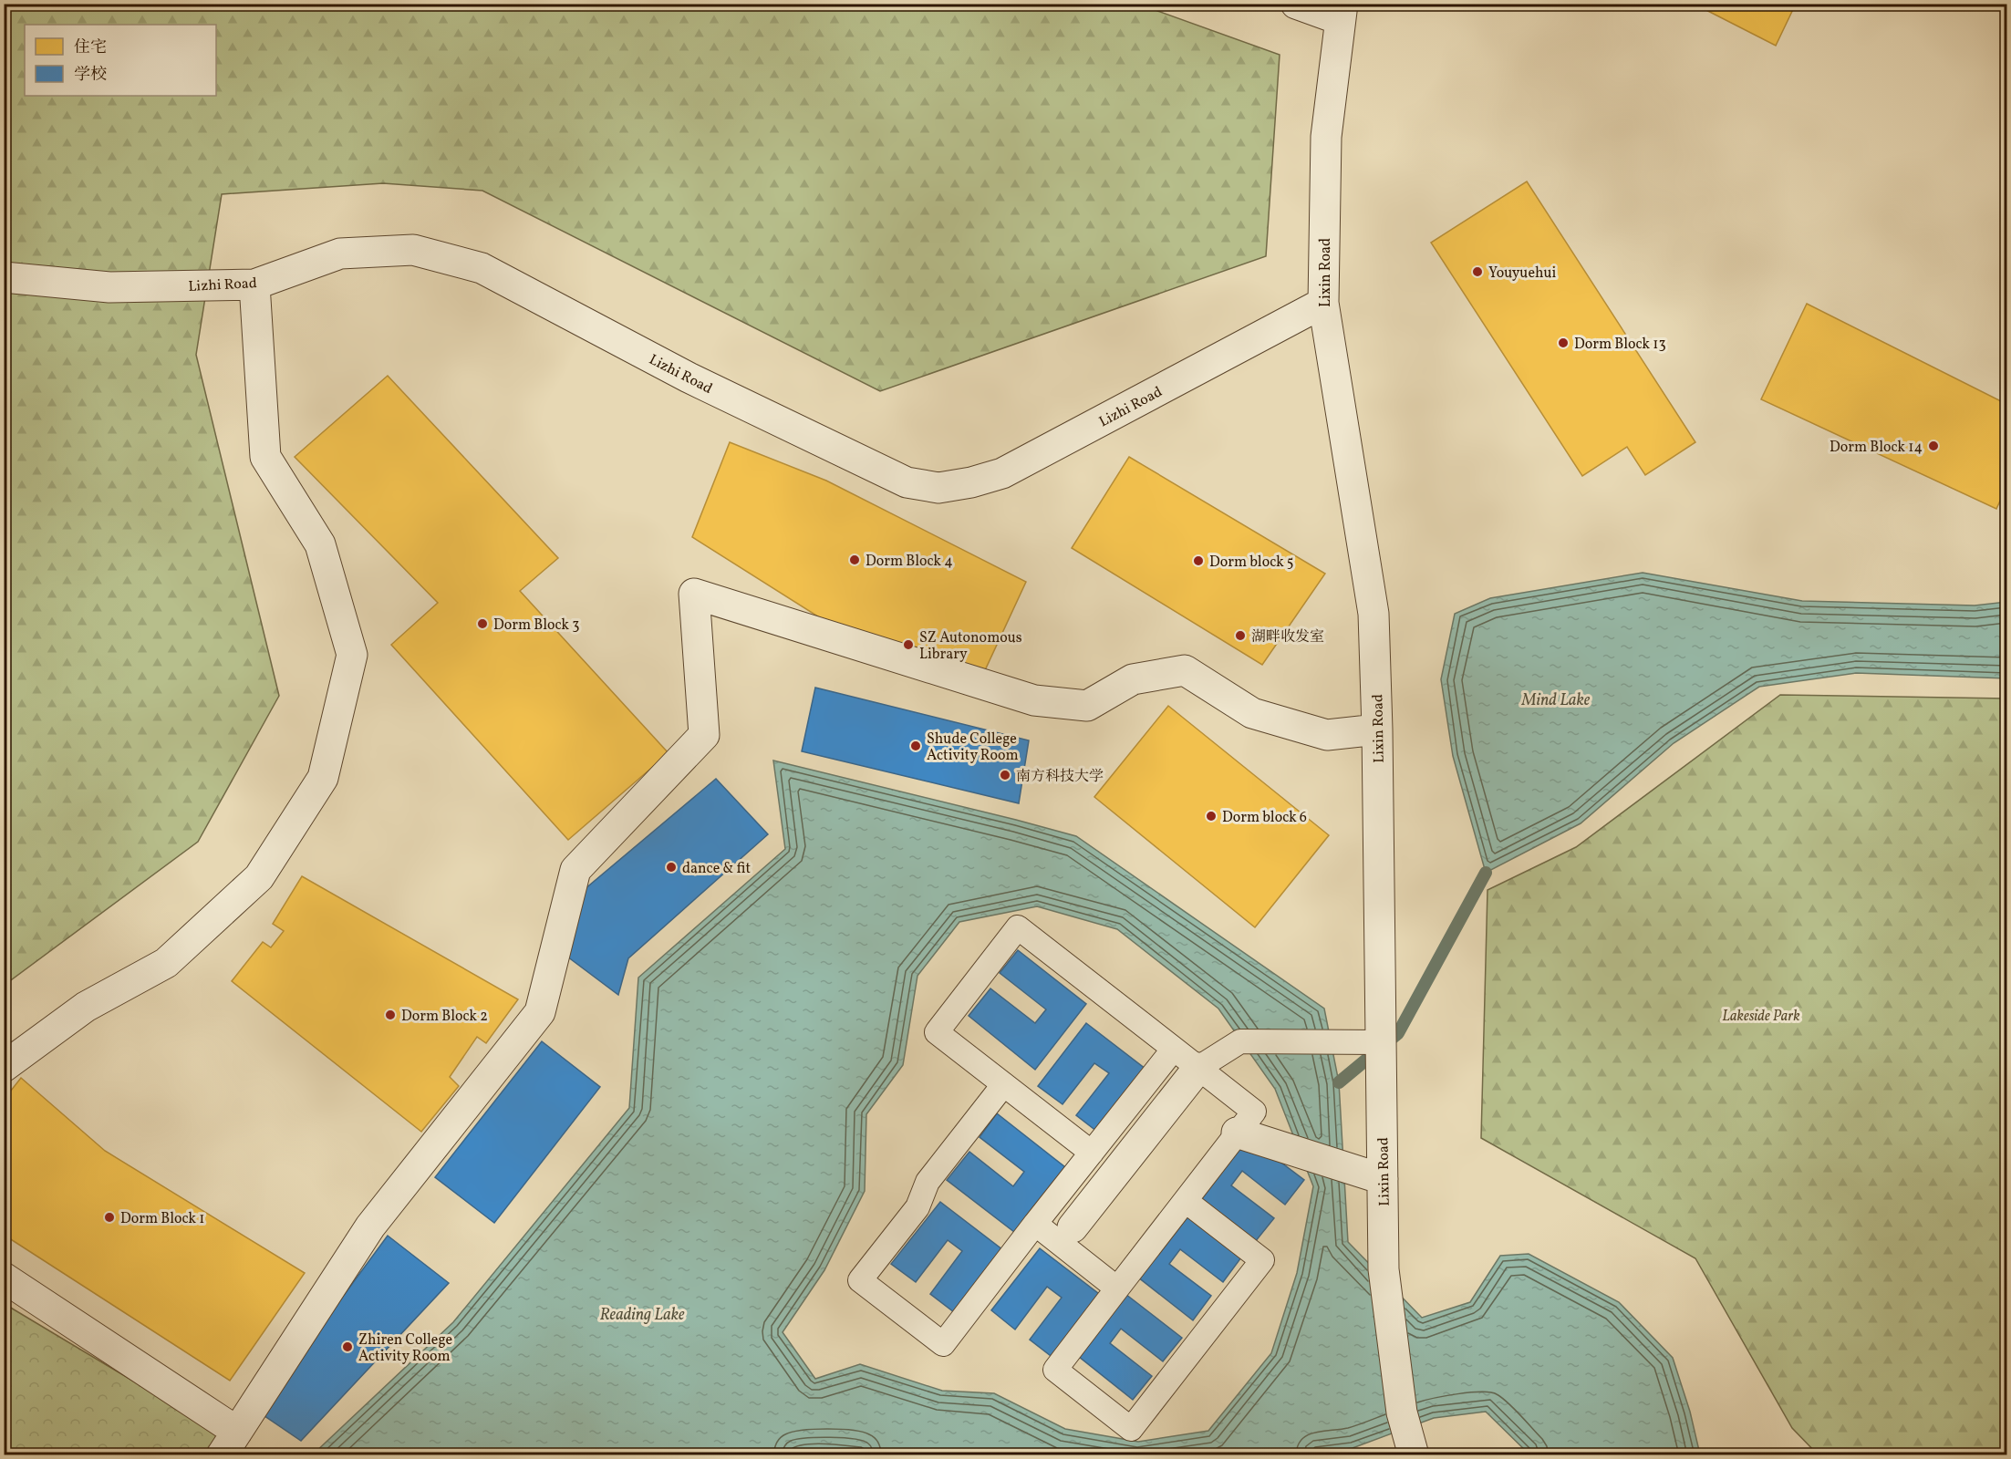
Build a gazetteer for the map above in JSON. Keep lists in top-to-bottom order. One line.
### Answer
{"streets":{"street":["Lixin Road","Lizhi Road"]},"crossings":[["Lixin Road","Lizhi Road"]],"water":["Mind Lake","Reading Lake"],"parks":["Lakeside Park"],"places":["Youyuehui","Dorm Block 13","Dorm Block 14","Dorm Block 4","Dorm block 5","Dorm Block 3","湖畔收发室","SZ Autonomous Library","Shude College Activity Room","南方科技大学","Dorm block 6","dance & fit","Dorm Block 2","Dorm Block 1","Zhiren College Activity Room"],"legend":["住宅","学校"]}
